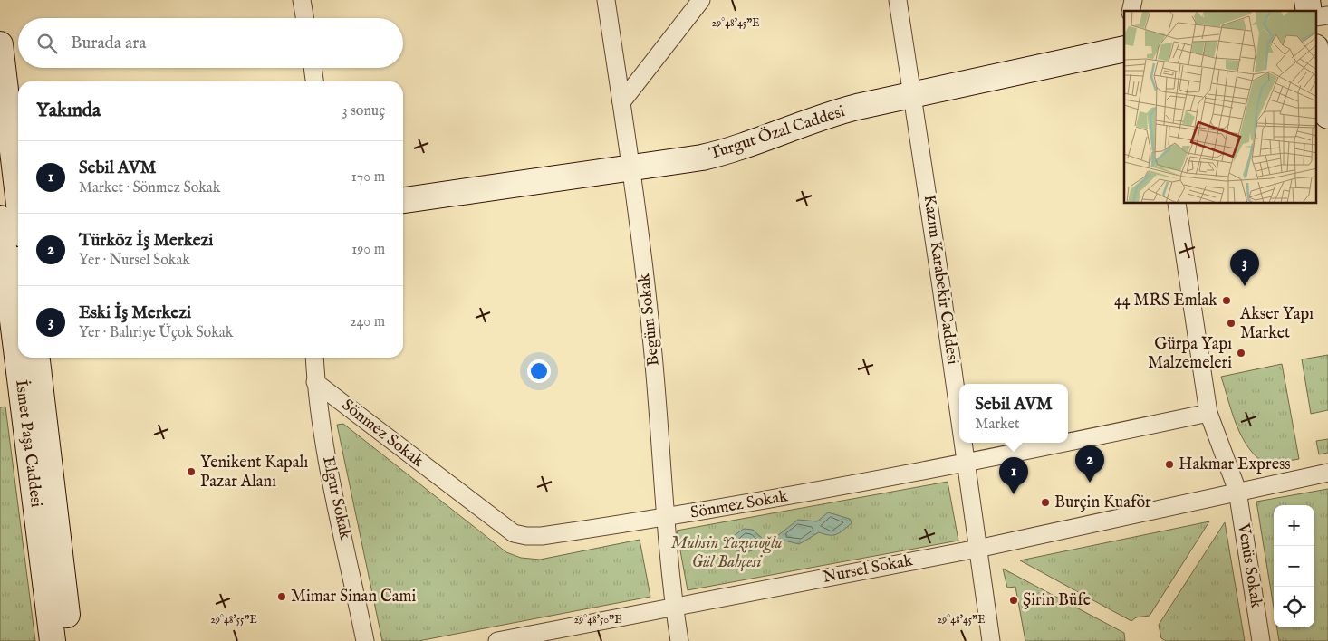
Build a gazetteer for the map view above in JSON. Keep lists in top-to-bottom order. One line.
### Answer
{"streets":{"main road":["Turgut Özal Caddesi","İsmet Paşa Caddesi"],"street":["Kazım Karabekir Caddesi","Begüm Sokak","Sönmez Sokak","Elgur Sokak","Venüs Sokak","Nursel Sokak"]},"crossings":[["Turgut Özal Caddesi","Kazım Karabekir Caddesi"],["Turgut Özal Caddesi","Begüm Sokak"],["Kazım Karabekir Caddesi","Sönmez Sokak"],["Kazım Karabekir Caddesi","Nursel Sokak"],["Begüm Sokak","Sönmez Sokak"],["Begüm Sokak","Nursel Sokak"],["Sönmez Sokak","Elgur Sokak"],["Sönmez Sokak","Venüs Sokak"],["Venüs Sokak","Nursel Sokak"]],"parks":["Muhsin Yazıcıoğlu Gül Bahçesi"],"places":["44 MRS Emlak","Akser Yapı Market","Gürpa Yapı Malzemeleri","Hakmar Express","Yenikent Kapalı Pazar Alanı","Burçin Kuaför","Mimar Sinan Cami","Şirin Büfe"],"page":{"search":"Burada ara","heading":["Yakında","3 sonuç"],"list":[{"mark":"1","name":"Sebil AVM","note":"Market · Sönmez Sokak","value":"170 m"},{"mark":"2","name":"Türköz İş Merkezi","note":"Yer · Nursel Sokak","value":"190 m"},{"mark":"3","name":"Eski İş Merkezi","note":"Yer · Bahriye Üçok Sokak","value":"240 m"}],"pins":["3","2","1"],"popup":["Sebil AVM","Market"],"map_buttons":["+","−"]},"coordinates":["29°48'45\"E","29°48'55\"E","29°48'50\"E"]}
